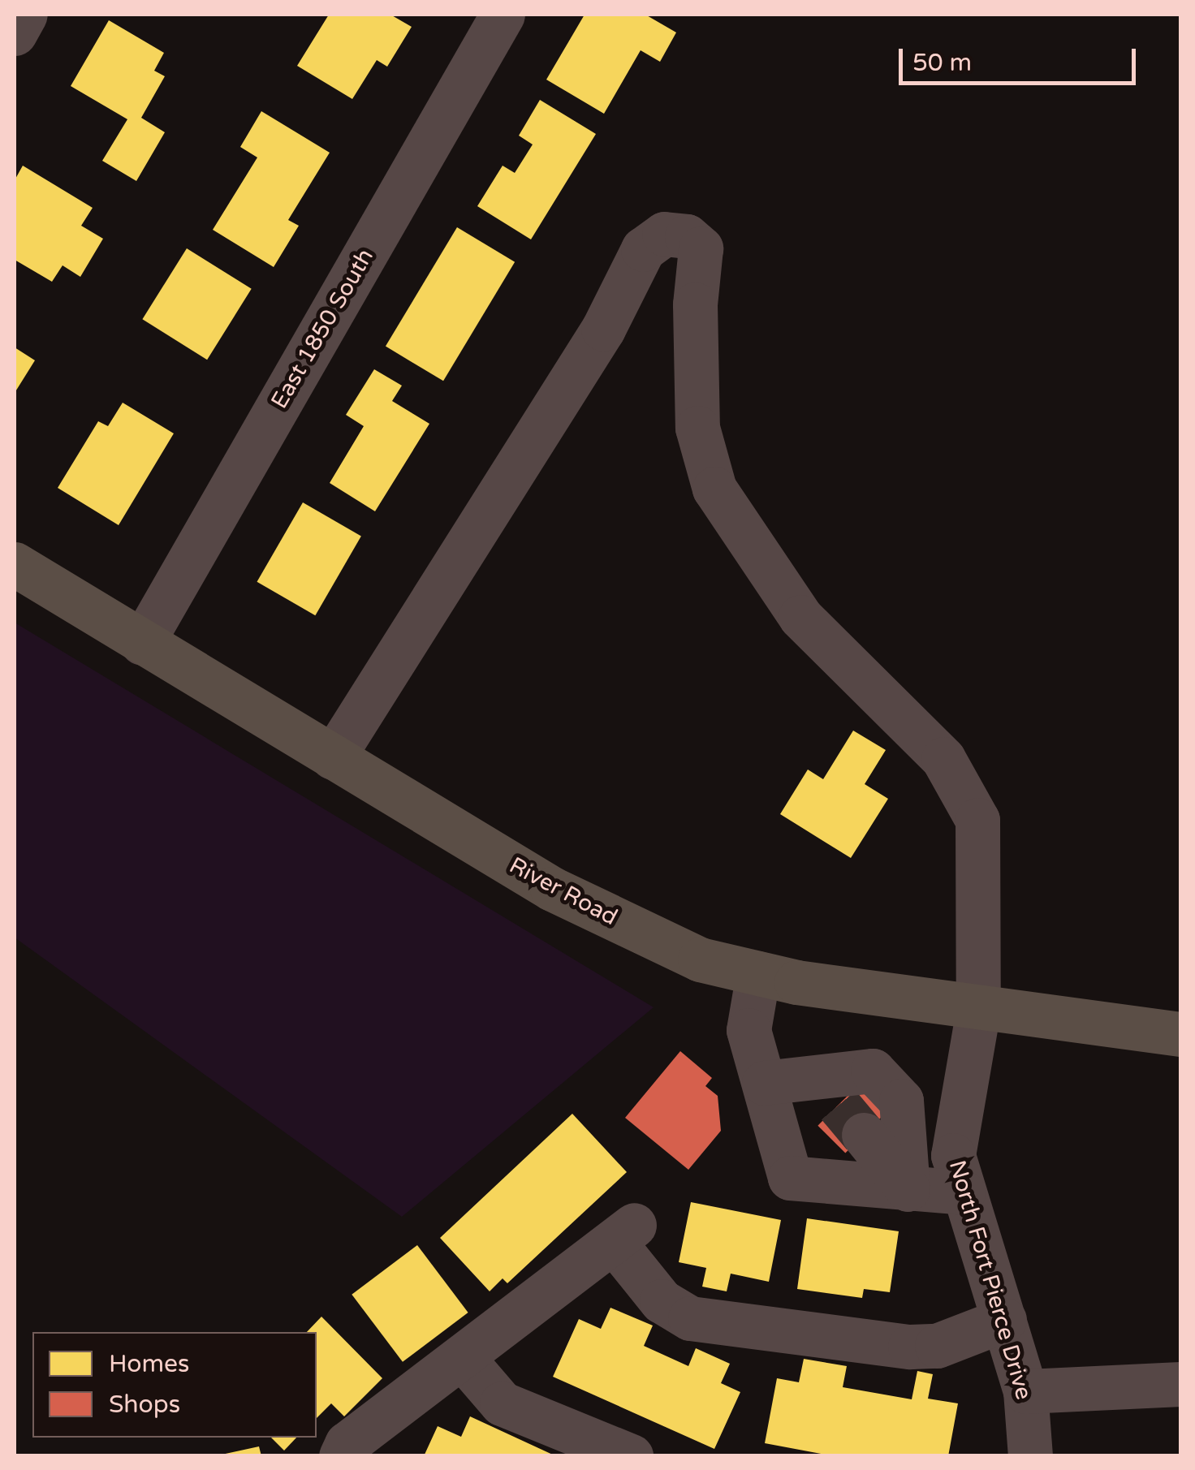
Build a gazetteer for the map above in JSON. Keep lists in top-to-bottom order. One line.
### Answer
{"streets":{"main road":["River Road"],"street":["East 1850 South","North Fort Pierce Drive"]},"crossings":[["East 1850 South","River Road"],["River Road","North Fort Pierce Drive"]],"legend":["Homes","Shops"],"scale_bar":"50 m"}
